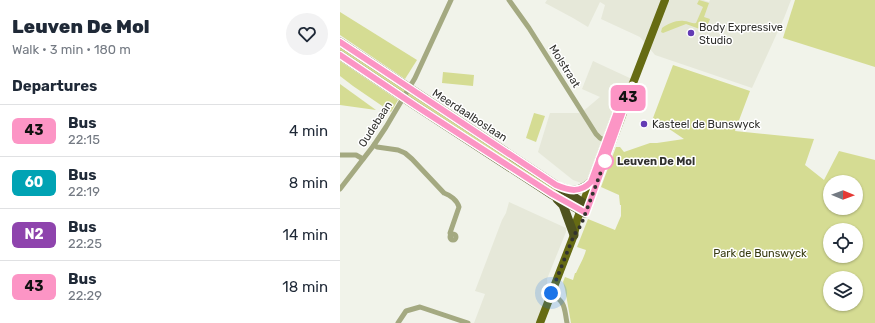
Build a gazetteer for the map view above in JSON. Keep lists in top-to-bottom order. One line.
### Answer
{"streets":{"highway":["Meerdaalboslaan"],"street":["Molstraat","Oudebaan"]},"parks":["Park de Bunswyck"],"places":["Body Expressive Studio","Kasteel de Bunswyck","Leuven De Mol"],"lines":["bus line 43"],"north":"right","page":{"heading":[["Leuven De Mol","Walk · 3 min · 180 m"],"Departures"],"on_map":"43","list":[{"mark":"43","name":"Bus","note":"22:15","value":"4 min"},{"mark":"60","name":"Bus","note":"22:19","value":"8 min"},{"mark":"N2","name":"Bus","note":"22:25","value":"14 min"},{"mark":"43","name":"Bus","note":"22:29","value":"18 min"}]}}
